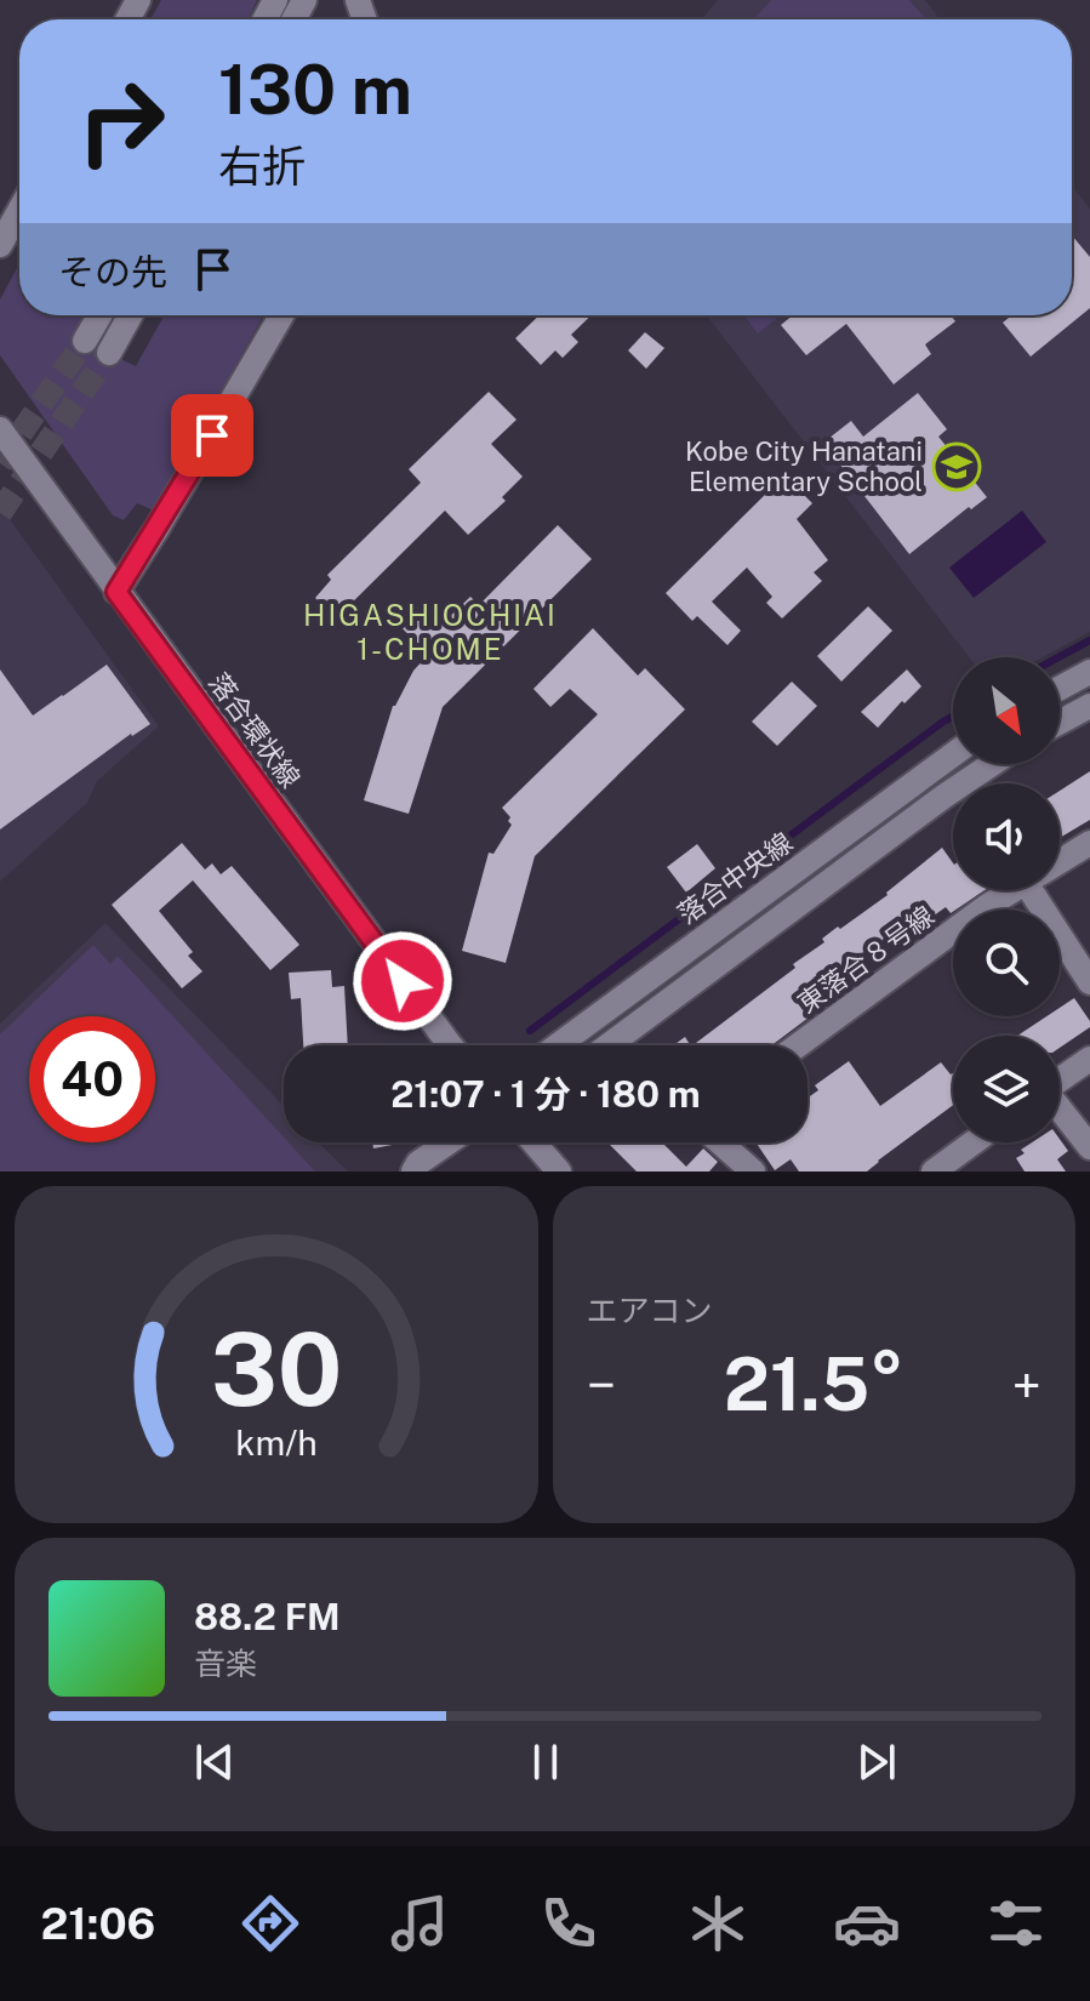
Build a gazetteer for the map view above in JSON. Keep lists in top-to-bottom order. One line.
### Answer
{"streets":{"street":["落合環状線","落合中央線","東落合８号線"]},"districts":["HIGASHIOCHIAI 1-CHOME"],"places":{"school or university":["Kobe City Hanatani Elementary School"]},"north":"bottom right","page":{"turn":["130 m","右折"],"then":"その先","limit":"40","trip":"21:07 · 1 分 · 180 m","tile":"エアコン","heat":["−","21.5°","+"],"song":["88.2 FM","音楽"],"tabs":"21:06","gauge":["30","km/h"]}}
